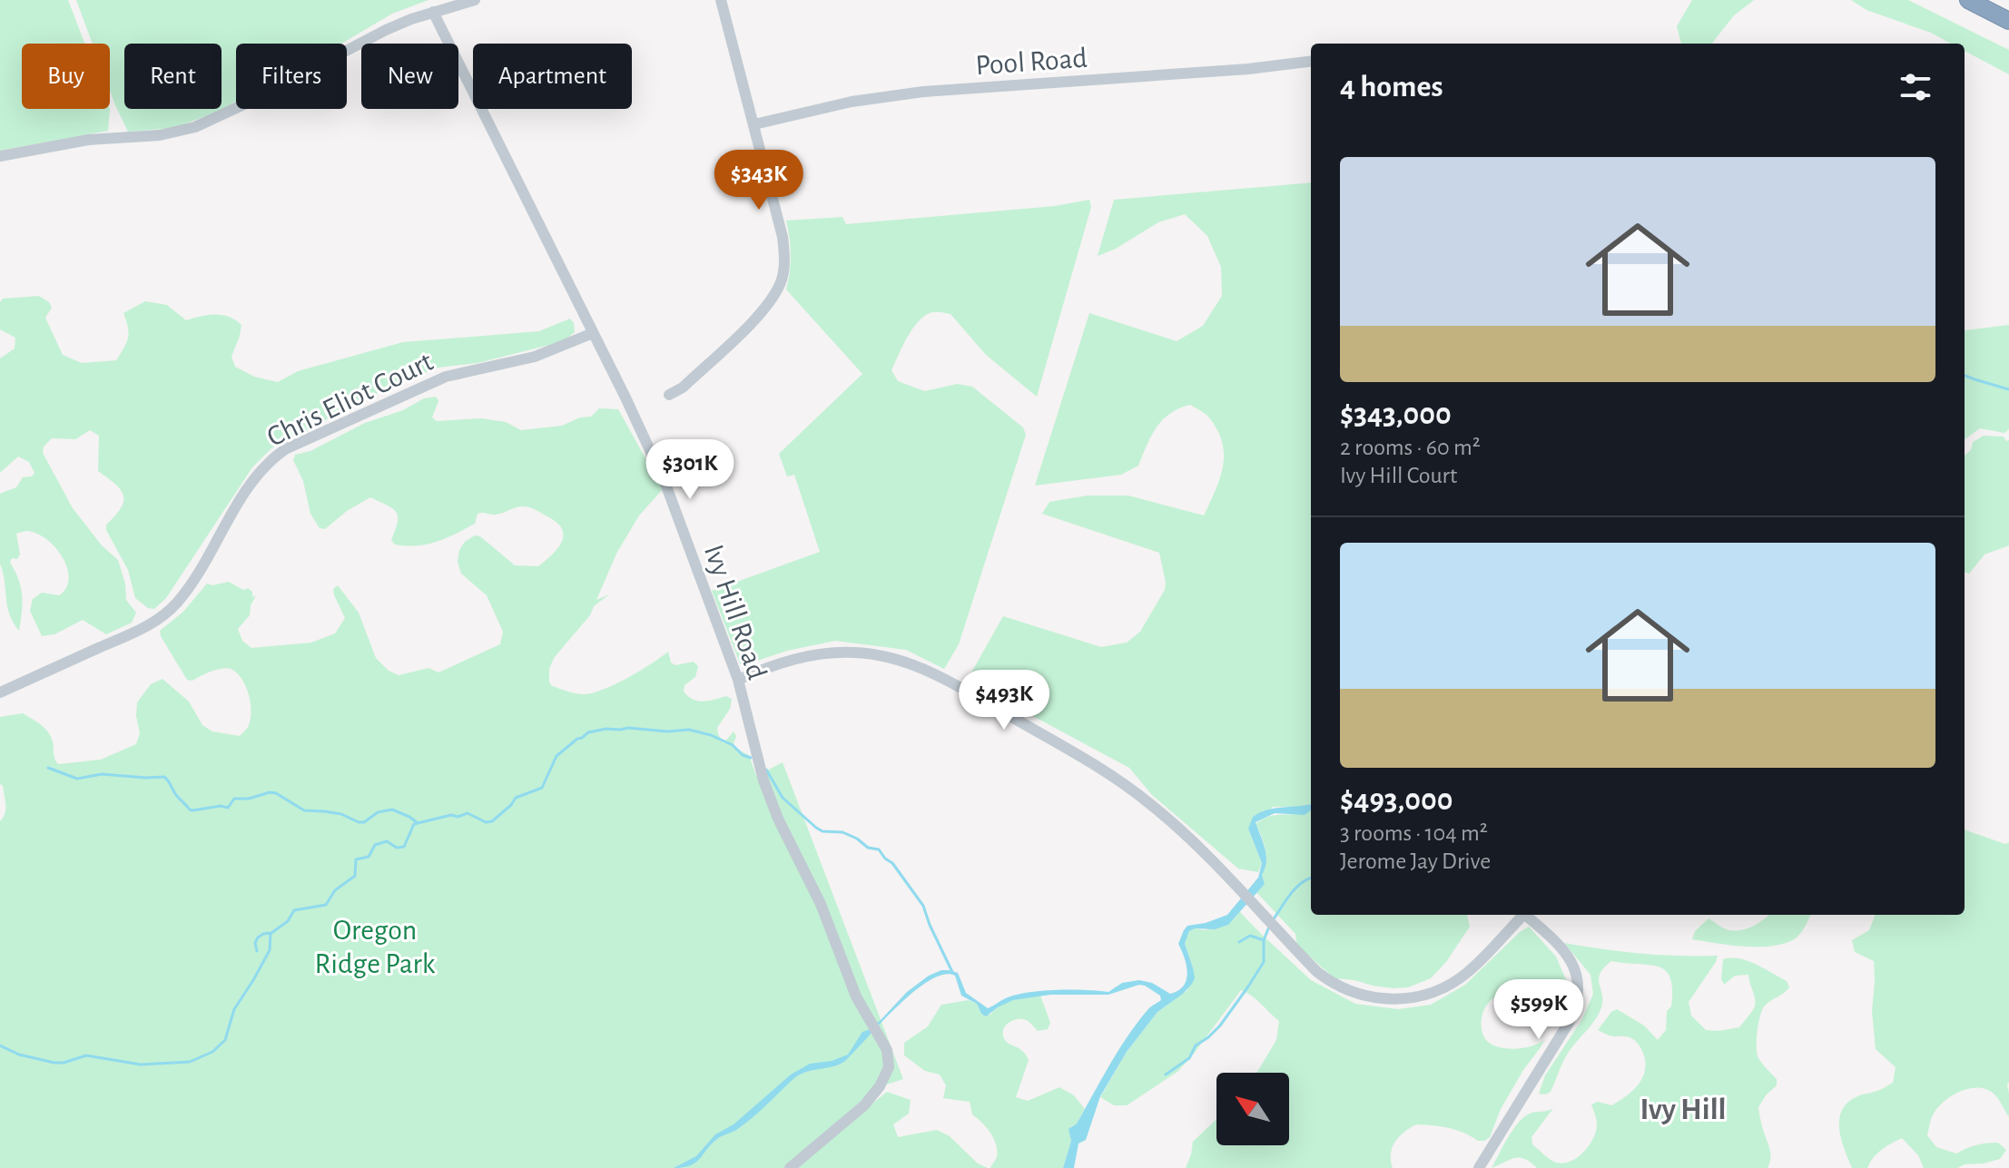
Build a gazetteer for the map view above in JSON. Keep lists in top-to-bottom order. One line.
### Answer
{"streets":{"street":["Pool Road","Chris Eliot Court","Ivy Hill Road"]},"crossings":[["Chris Eliot Court","Ivy Hill Road"]],"districts":["Ivy Hill"],"parks":["Oregon Ridge Park"],"north":"top left","page":{"chip":["Buy","Rent","Filters","New","Apartment"],"heading":"4 homes","list":[{"name":"$343,000","note":"2 rooms · 60 m² · Ivy Hill Court"},{"name":"$493,000","note":"3 rooms · 104 m² · Jerome Jay Drive"}],"price":["$343K","$301K","$493K","$599K"]}}
